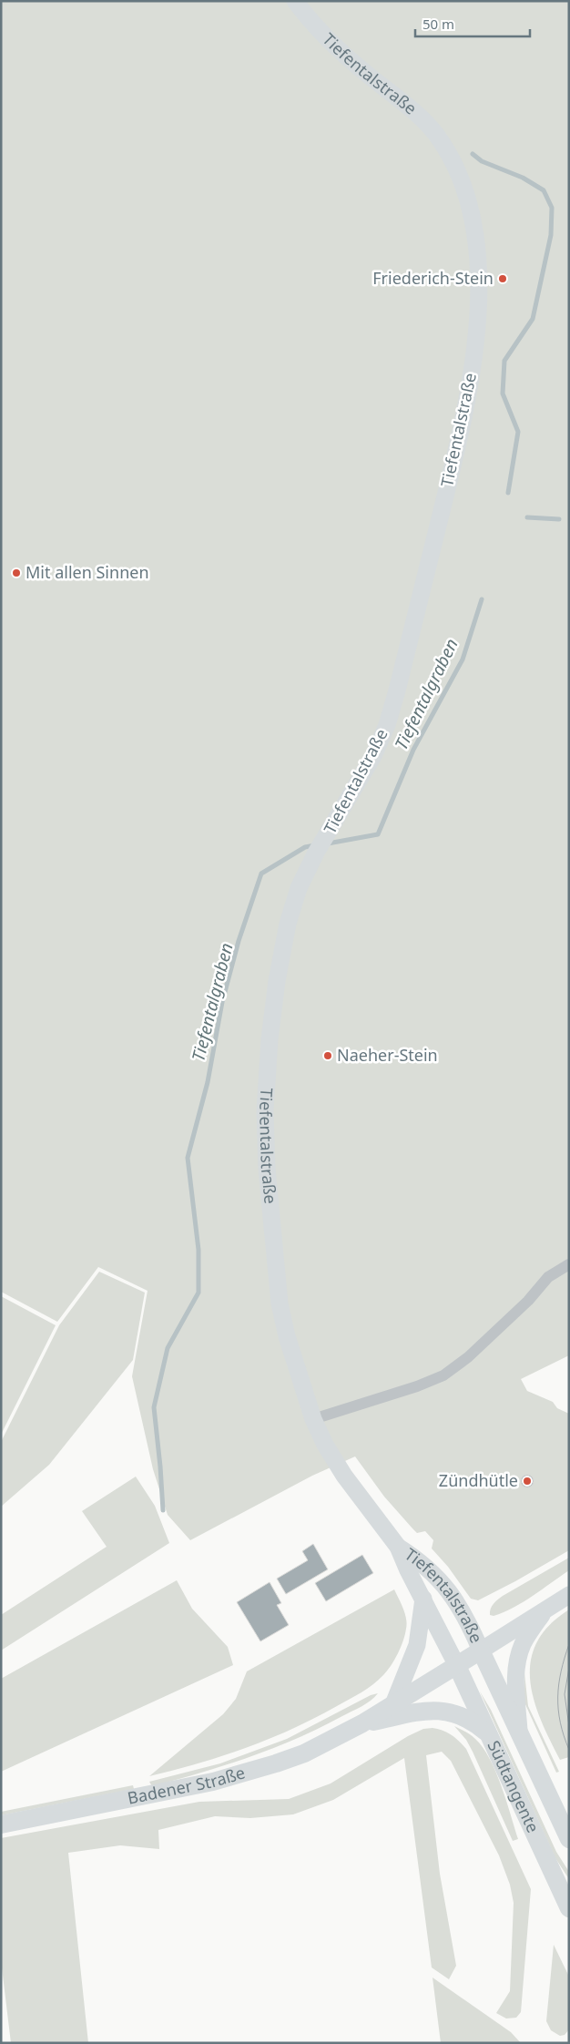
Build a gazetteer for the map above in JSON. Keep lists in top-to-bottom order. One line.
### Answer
{"streets":{"main road":["Badener Straße","Südtangente"],"street":["Tiefentalstraße"]},"crossings":[["Tiefentalstraße","Badener Straße"],["Tiefentalstraße","Südtangente"],["Badener Straße","Südtangente"]],"water":["Tiefentalgraben"],"places":["Friederich-Stein","Mit allen Sinnen","Naeher-Stein","Zündhütle"],"scale_bar":"50 m"}
